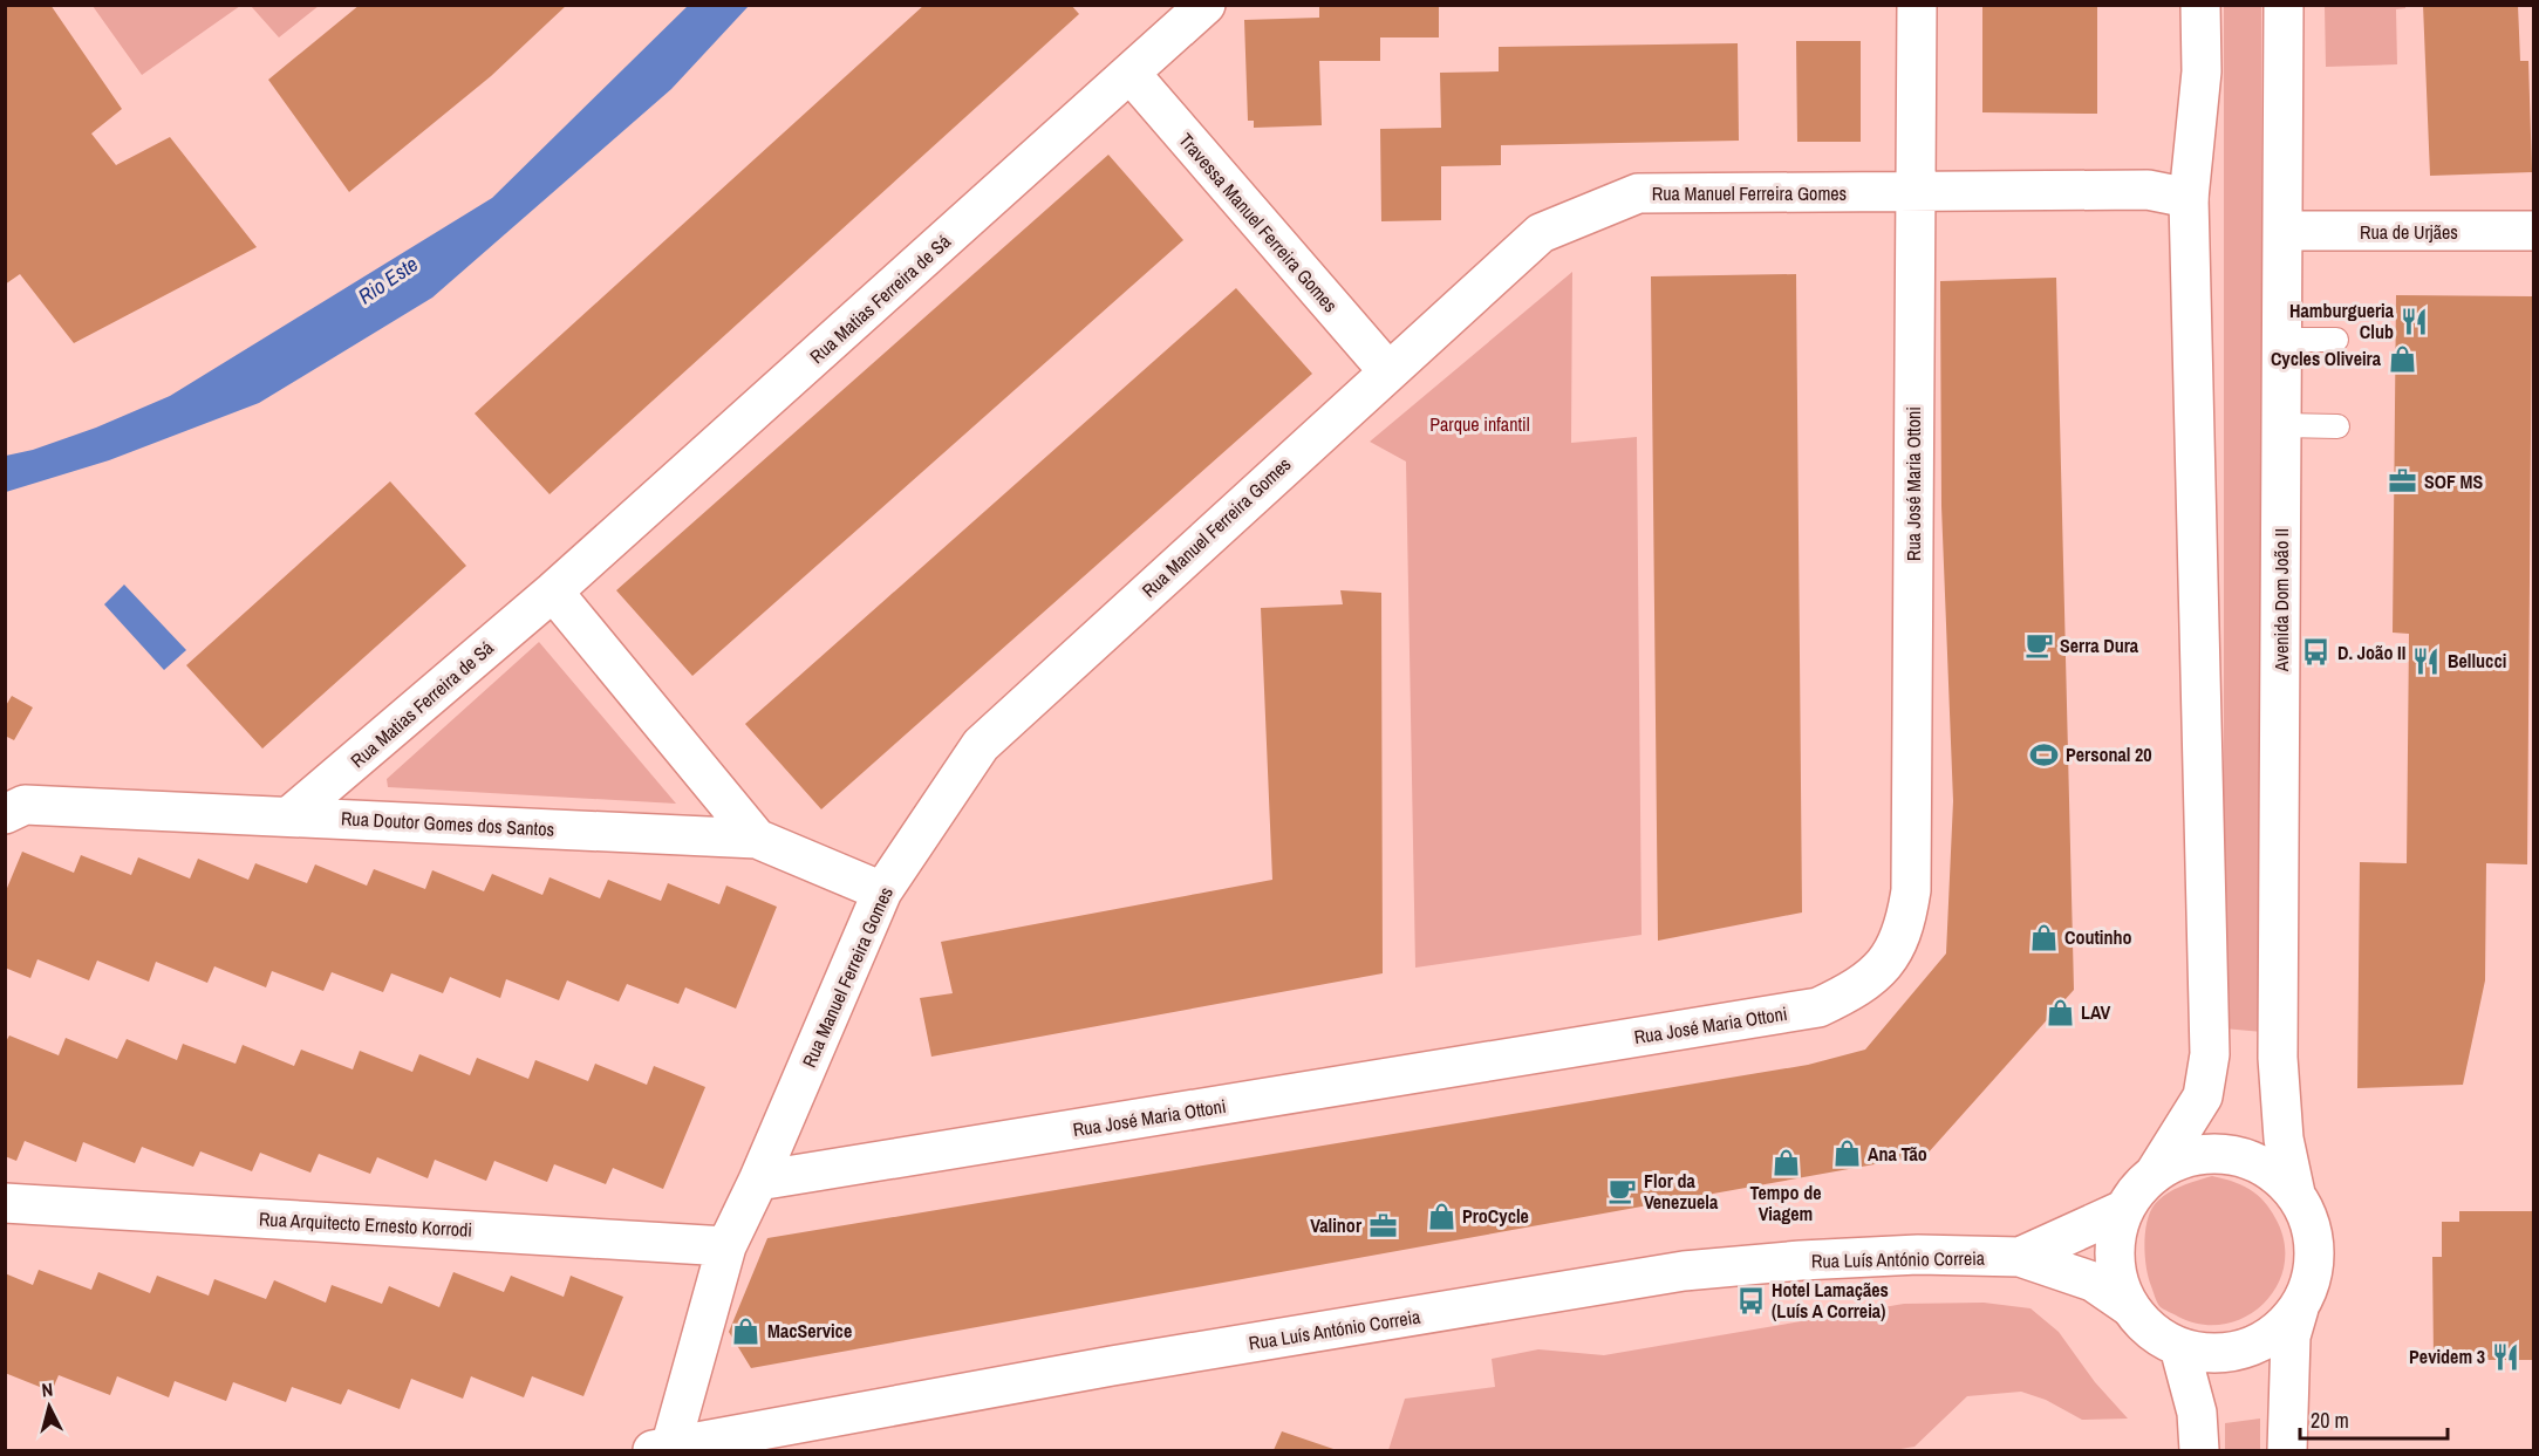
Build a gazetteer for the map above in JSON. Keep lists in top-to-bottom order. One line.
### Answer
{"streets":{"street":["Rua Manuel Ferreira Gomes","Travessa Manuel Ferreira Gomes","Rua de Urjães","Rua Matias Ferreira de Sá","Rua José Maria Ottoni","Avenida Dom João II","Rua Doutor Gomes dos Santos","Rua Arquitecto Ernesto Korrodi","Rua Luís António Correia"]},"crossings":[["Rua Manuel Ferreira Gomes","Travessa Manuel Ferreira Gomes"],["Rua Manuel Ferreira Gomes","Rua José Maria Ottoni"],["Rua Manuel Ferreira Gomes","Avenida Dom João II"],["Rua Manuel Ferreira Gomes","Rua Doutor Gomes dos Santos"],["Rua Manuel Ferreira Gomes","Rua Arquitecto Ernesto Korrodi"],["Rua Manuel Ferreira Gomes","Rua Luís António Correia"],["Travessa Manuel Ferreira Gomes","Rua Matias Ferreira de Sá"],["Rua de Urjães","Avenida Dom João II"],["Rua Matias Ferreira de Sá","Rua Doutor Gomes dos Santos"],["Avenida Dom João II","Rua Luís António Correia"]],"water":["Rio Este"],"parks":["Parque infantil"],"places":{"restaurant":["Hamburgueria Club","Bellucci","Pevidem 3"],"shop":["Cycles Oliveira","Coutinho","LAV","Ana Tão","Tempo de Viagem","ProCycle","MacService"],"office":["SOF MS","Valinor"],"cafe":["Serra Dura","Flor da Venezuela"],"bus stop":["D. João II","Hotel Lamaçães (Luís A Correia)"],"sports":["Personal 20"]},"scale_bar":"20 m","north":"top"}
